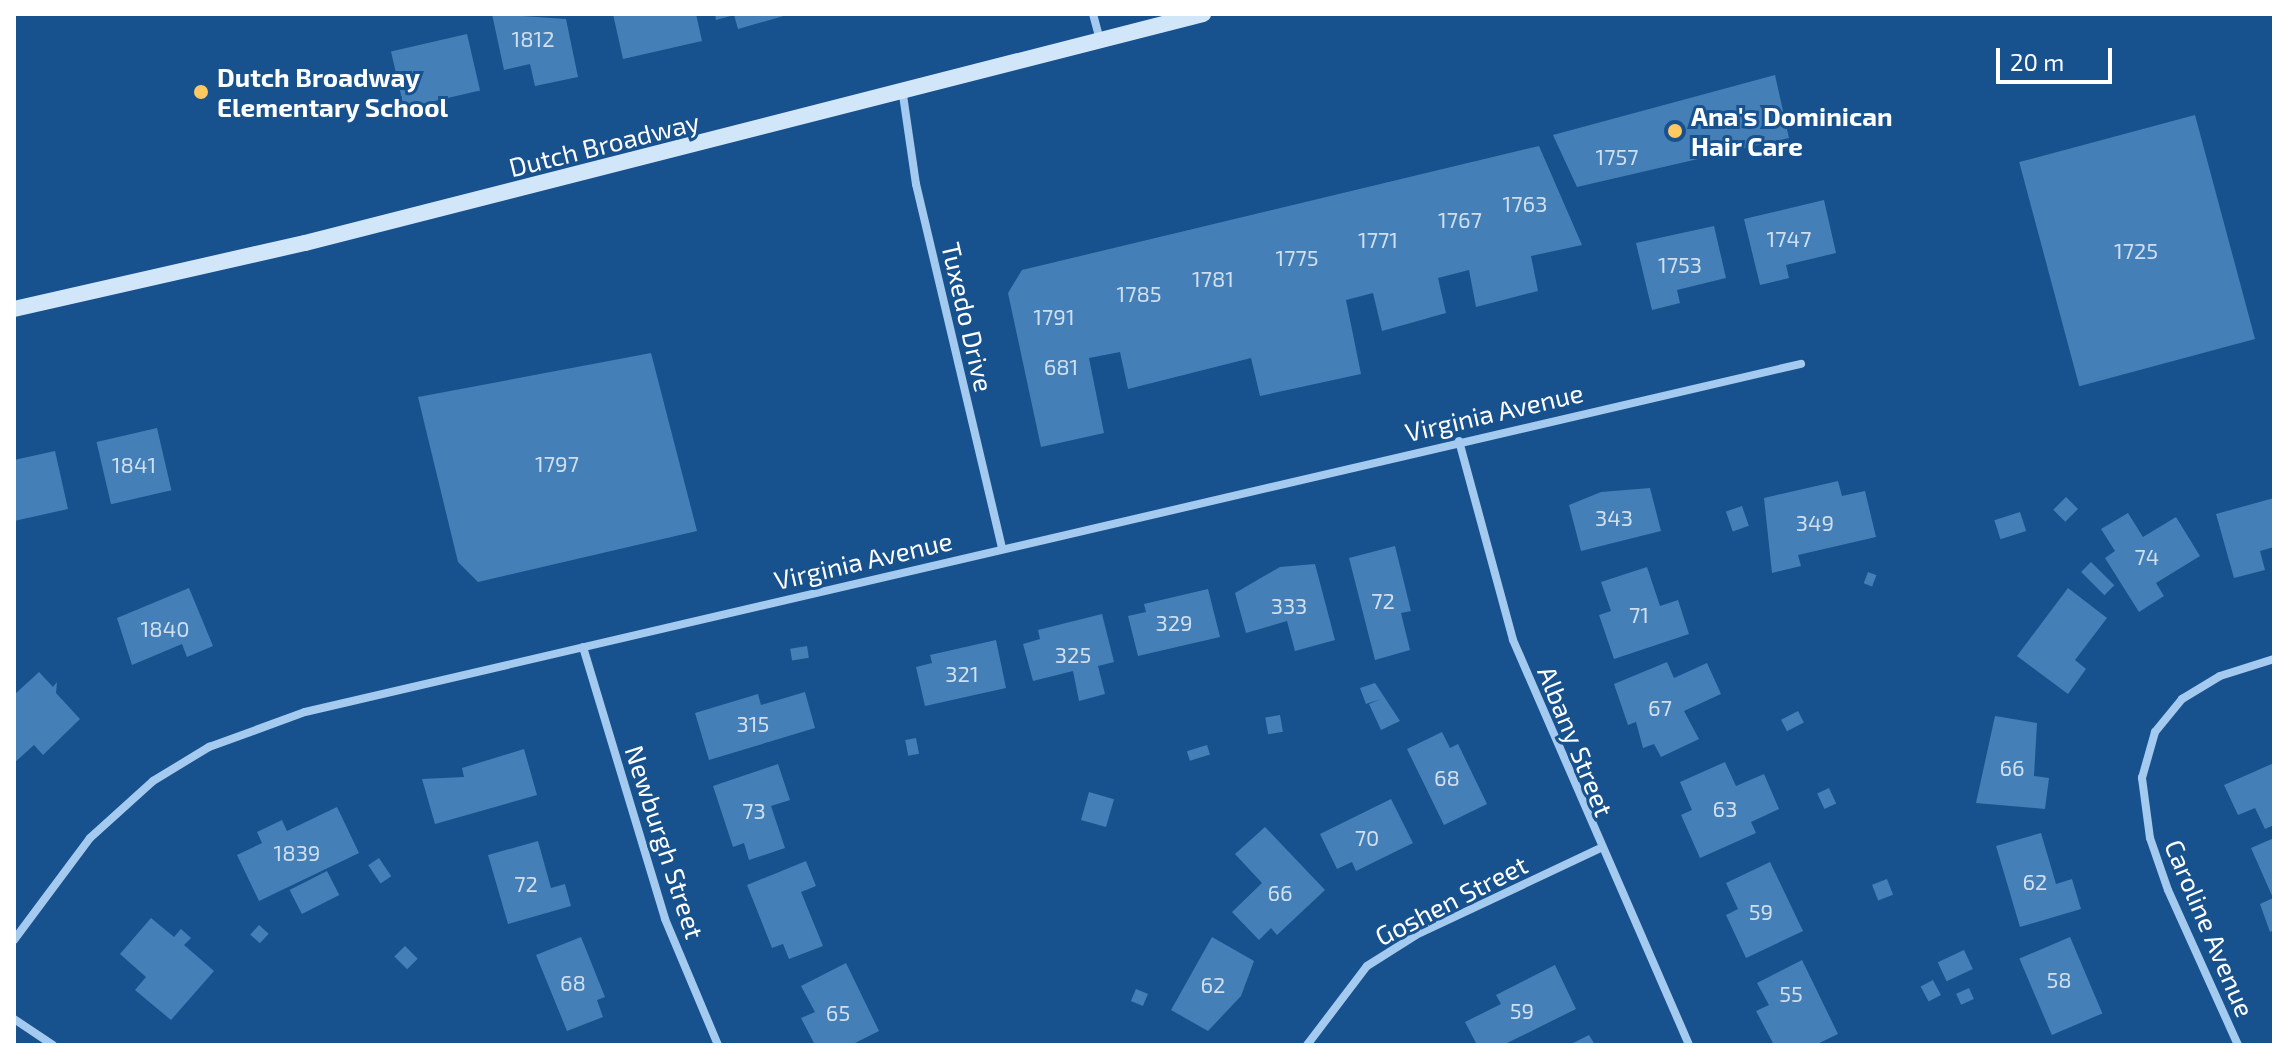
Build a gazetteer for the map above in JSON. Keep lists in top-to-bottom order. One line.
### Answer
{"streets":{"main road":["Dutch Broadway"],"street":["Tuxedo Drive","Virginia Avenue","Albany Street","Newburgh Street","Goshen Street","Caroline Avenue"]},"crossings":[["Dutch Broadway","Tuxedo Drive"],["Tuxedo Drive","Virginia Avenue"],["Virginia Avenue","Albany Street"],["Virginia Avenue","Newburgh Street"],["Albany Street","Goshen Street"]],"places":["Dutch Broadway Elementary School","Ana's Dominican Hair Care"],"house_numbers":["1812","1757","1763","1767","1747","1771","1725","1775","1753","1781","1785","1791","681","1797","1841","343","349","74","72","333","71","329","1840","325","321","67","315","66","68","63","73","70","1839","62","72","66","59","58","68","62","55","59","65"],"scale_bar":"20 m"}
